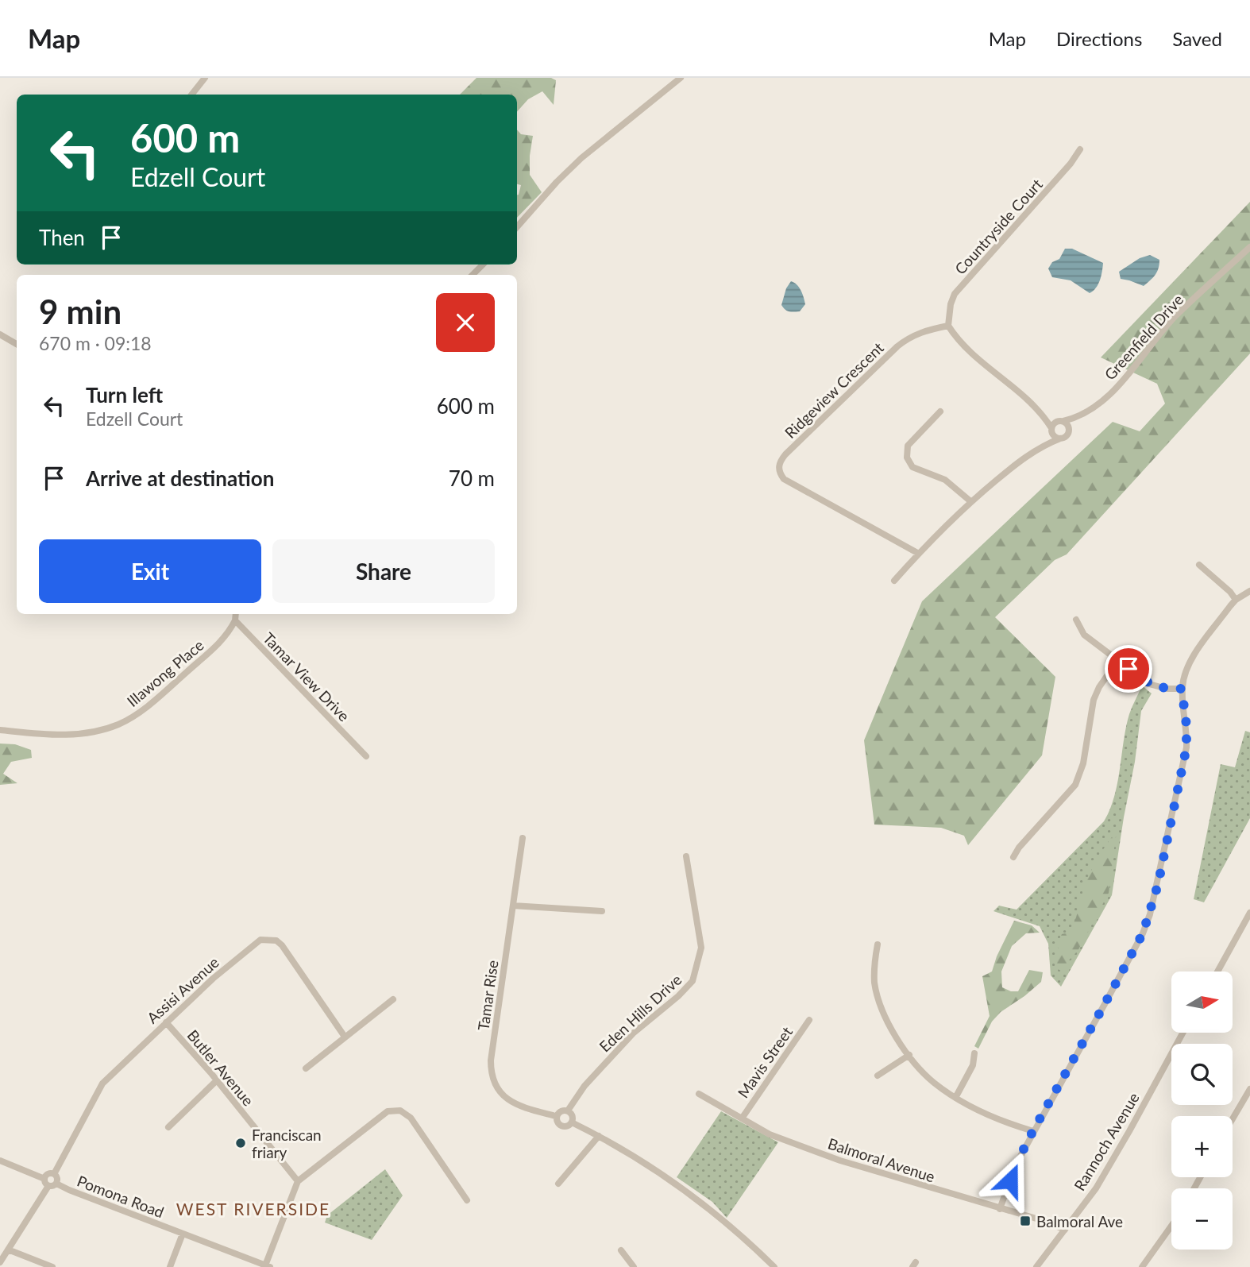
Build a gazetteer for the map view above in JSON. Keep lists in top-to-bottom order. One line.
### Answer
{"streets":{"street":["Countryside Court","Greenfield Drive","Ridgeview Crescent","Illawong Place","Tamar View Drive","Assisi Avenue","Tamar Rise","Eden Hills Drive","Mavis Street","Butler Avenue","Rannoch Avenue","Balmoral Avenue","Pomona Road"]},"crossings":[["Countryside Court","Ridgeview Crescent"],["Illawong Place","Tamar View Drive"],["Assisi Avenue","Butler Avenue"],["Assisi Avenue","Pomona Road"],["Tamar Rise","Eden Hills Drive"],["Mavis Street","Balmoral Avenue"],["Rannoch Avenue","Balmoral Avenue"]],"districts":["WEST RIVERSIDE"],"places":{"other":["Franciscan friary"],"transit":["Balmoral Ave"]},"north":"right","page":{"header":"Map","nav":["Map","Directions","Saved"],"turn":["600 m","Edzell Court"],"then":"Then","heading":["9 min","670 m · 09:18"],"list":[{"name":"Turn left","note":"Edzell Court","value":"600 m"},{"name":"Arrive at destination","value":"70 m"}],"buttons":["Exit","Share"],"map_buttons":["+","−"]}}
